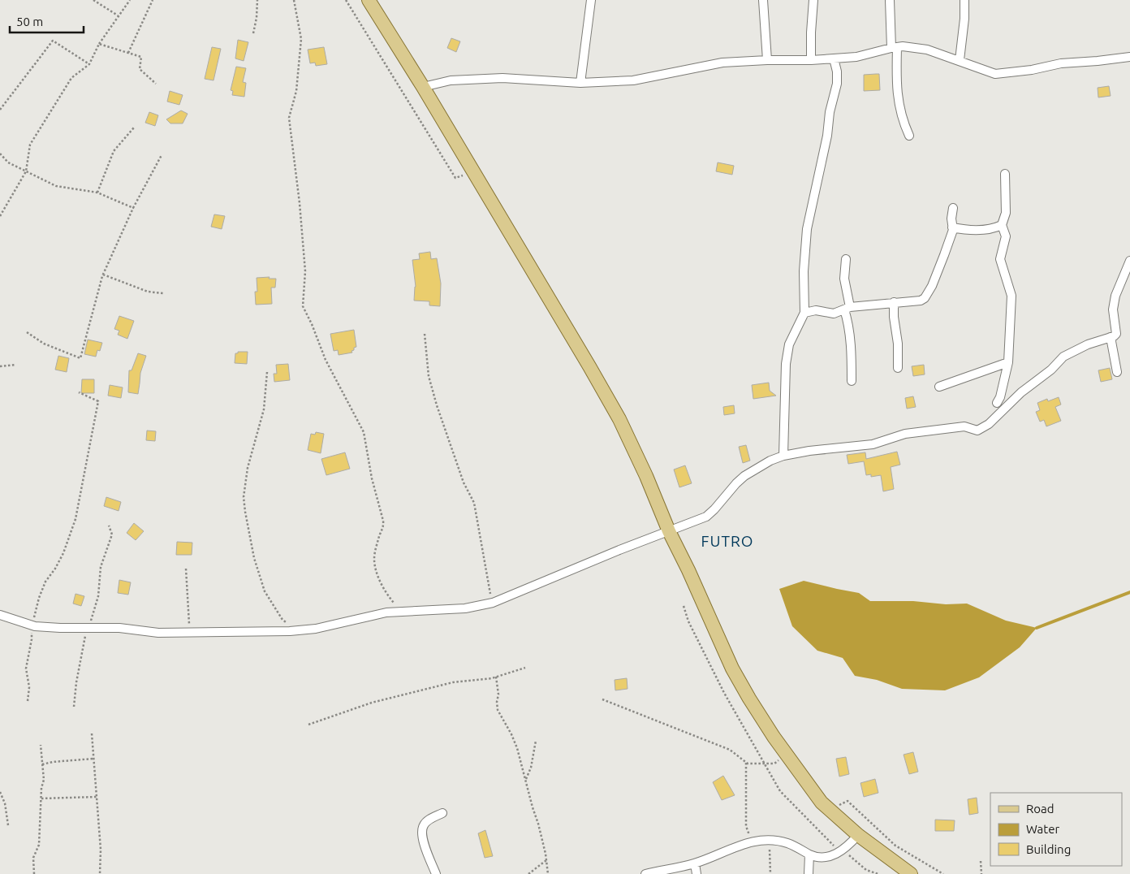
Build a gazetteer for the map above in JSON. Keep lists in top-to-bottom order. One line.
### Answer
{"districts":["FUTRO"],"legend":["Road","Water","Building"],"scale_bar":"50 m"}
